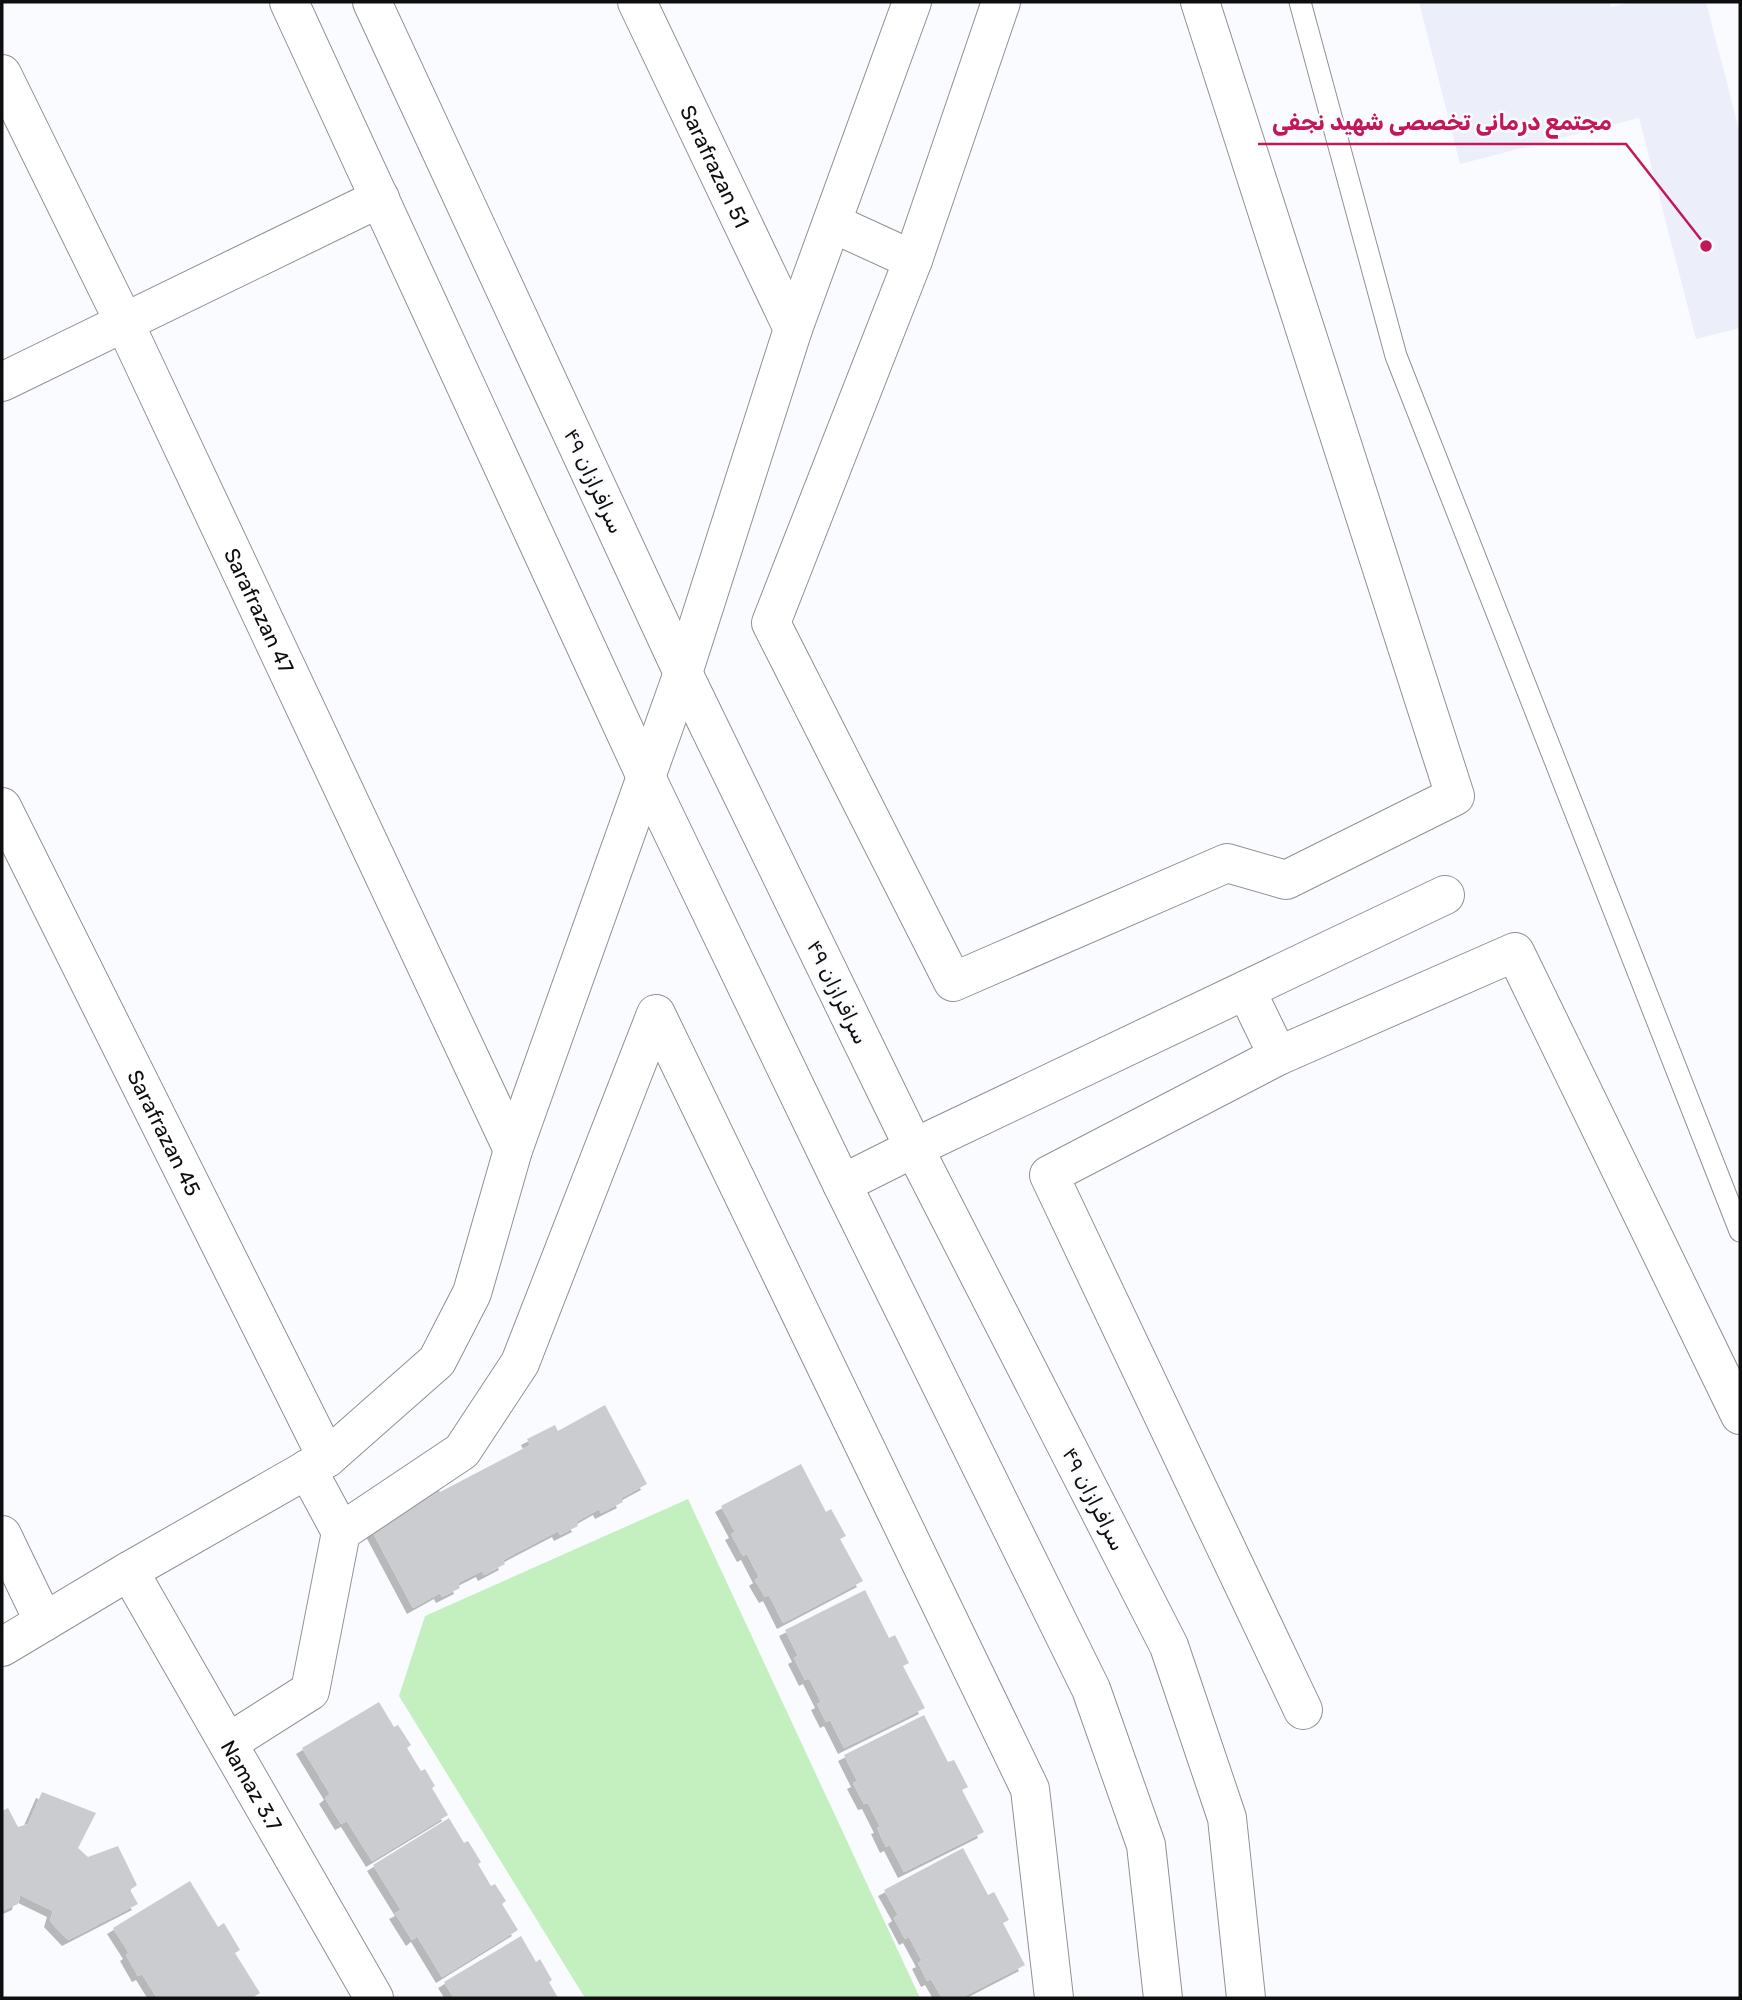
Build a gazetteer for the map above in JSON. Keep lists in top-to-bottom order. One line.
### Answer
{"streets":{"street":["Sarafrazan 51","سرافرازان ۴۹","Sarafrazan 47","Sarafrazan 45","Namaz 3.7"]},"places":["مجتمع درمانی تخصصی شهید نجفی"]}
